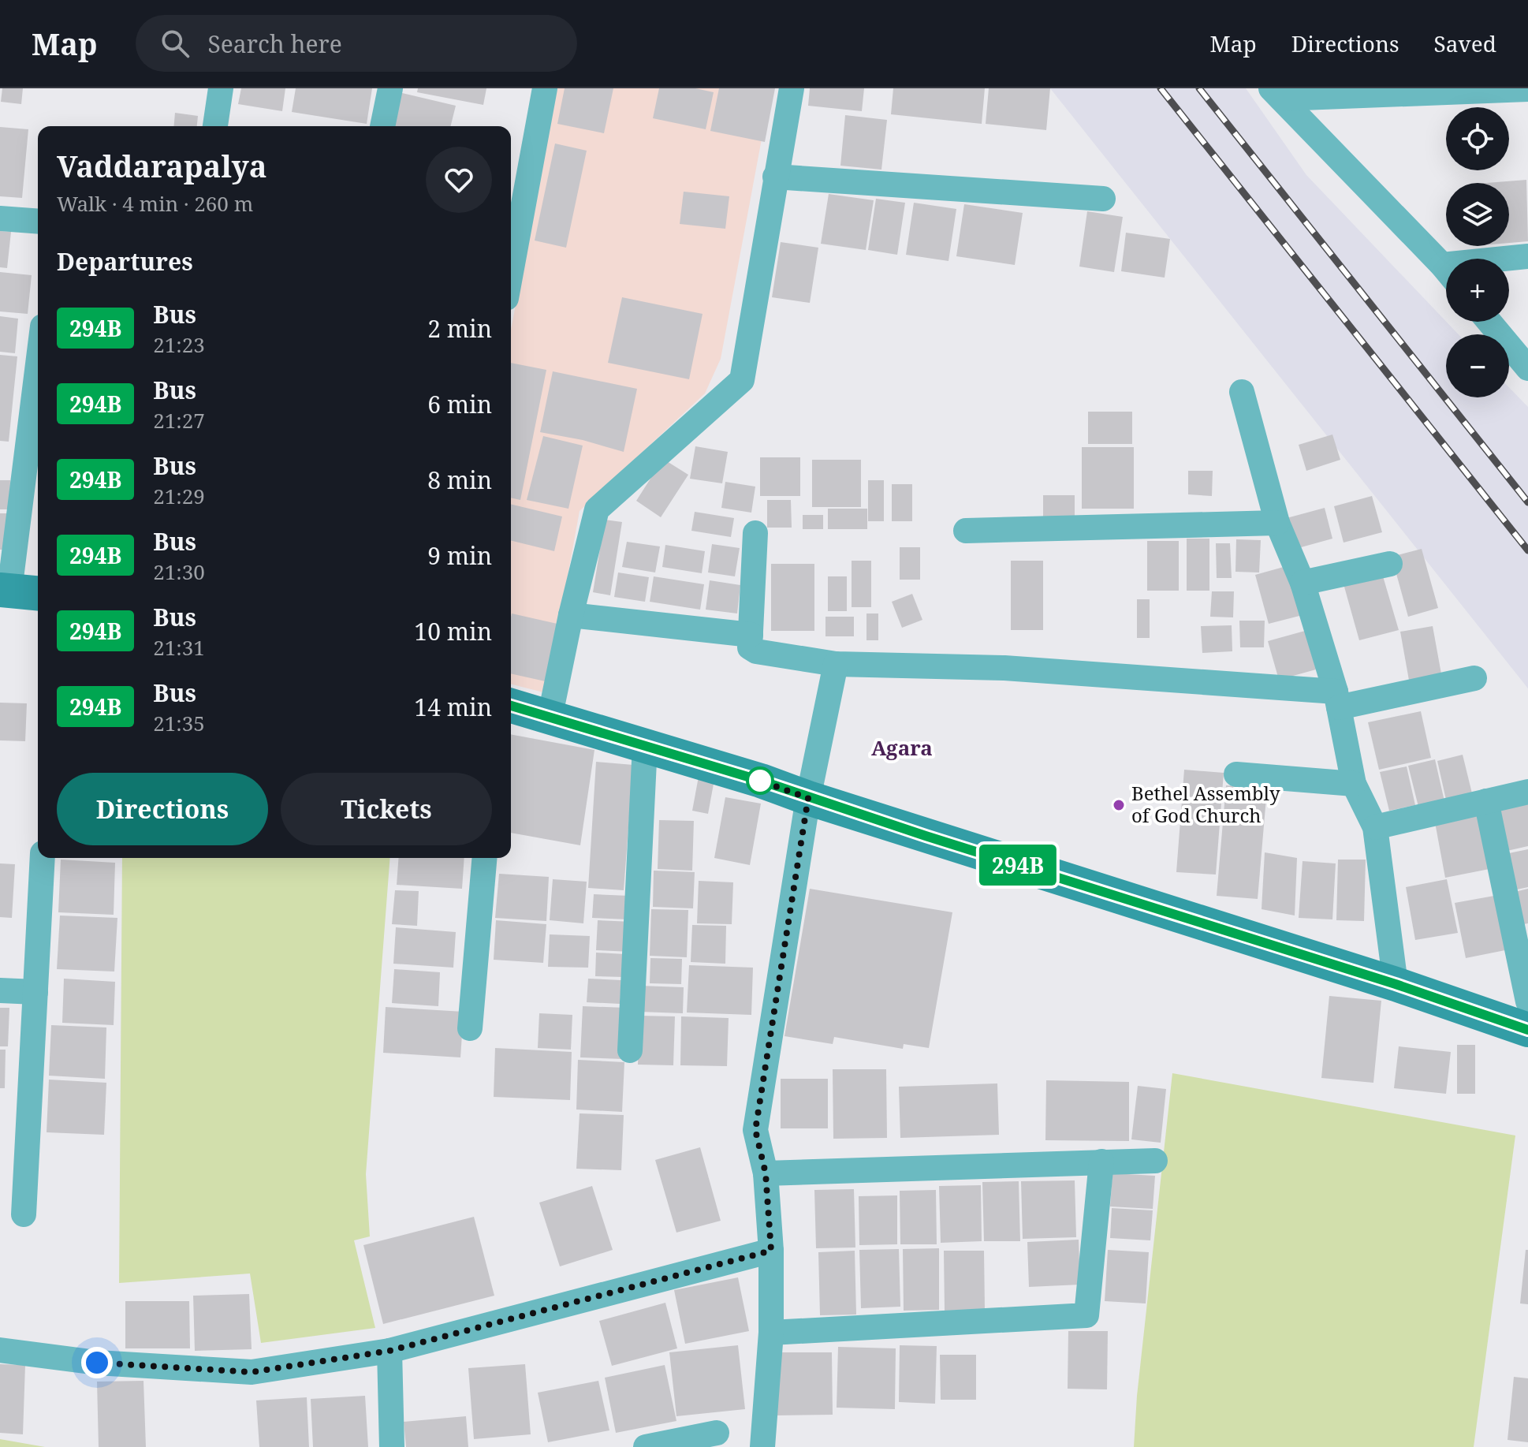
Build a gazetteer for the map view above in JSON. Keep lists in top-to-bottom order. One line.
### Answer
{"districts":["Agara"],"places":["Bethel Assembly of God Church"],"lines":["bus line 294B"],"page":{"header":"Map","search":"Search here","nav":["Map","Directions","Saved"],"on_map":"294B","map_buttons":["+","−"],"heading":[["Vaddarapalya","Walk · 4 min · 260 m"],"Departures"],"list":[{"mark":"294B","name":"Bus","note":"21:23","value":"2 min"},{"mark":"294B","name":"Bus","note":"21:27","value":"6 min"},{"mark":"294B","name":"Bus","note":"21:29","value":"8 min"},{"mark":"294B","name":"Bus","note":"21:30","value":"9 min"},{"mark":"294B","name":"Bus","note":"21:31","value":"10 min"},{"mark":"294B","name":"Bus","note":"21:35","value":"14 min"}],"buttons":["Directions","Tickets"]}}
